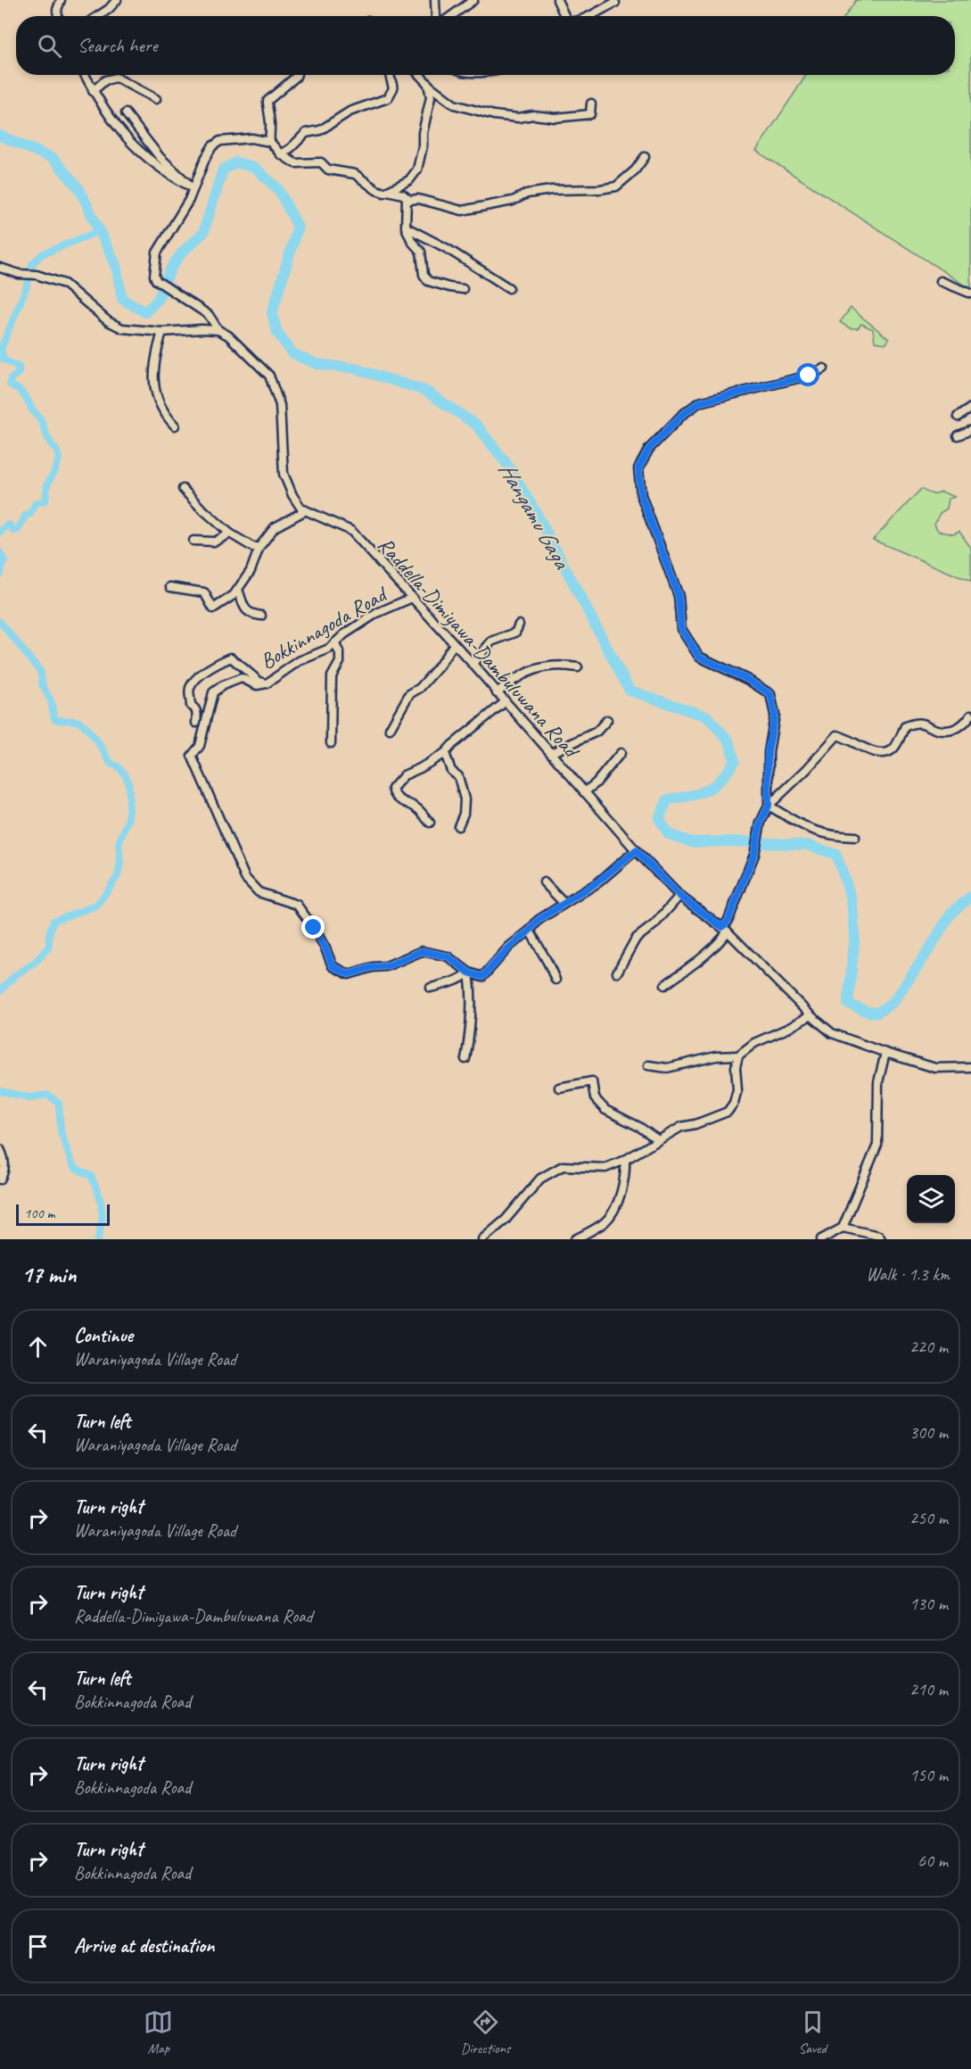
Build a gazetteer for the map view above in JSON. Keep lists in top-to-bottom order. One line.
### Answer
{"streets":{"street":["Bokkinnagoda Road","Raddella-Dimiyawa-Dambuluwana Road"]},"crossings":[["Bokkinnagoda Road","Raddella-Dimiyawa-Dambuluwana Road"]],"water":["Hangamu Gaga"],"scale_bar":"100 m","page":{"search":"Search here","scale":"100 m","heading":["17 min","Walk · 1.3 km"],"list":[["Continue","Waraniyagoda Village Road","220 m"],["Turn left","Waraniyagoda Village Road","300 m"],["Turn right","Waraniyagoda Village Road","250 m"],["Turn right","Raddella-Dimiyawa-Dambuluwana Road","130 m"],["Turn left","Bokkinnagoda Road","210 m"],["Turn right","Bokkinnagoda Road","150 m"],["Turn right","Bokkinnagoda Road","60 m"],"Arrive at destination"],"nav":["Map","Directions","Saved"]}}
